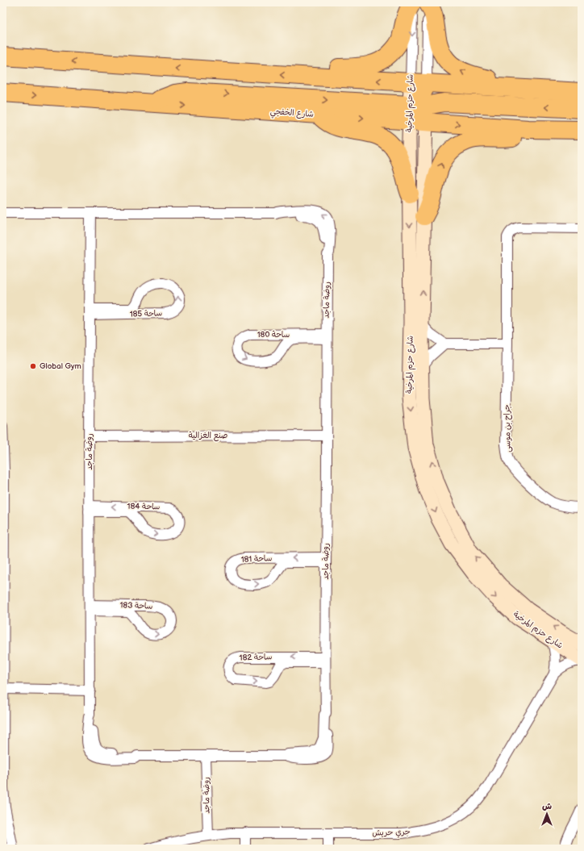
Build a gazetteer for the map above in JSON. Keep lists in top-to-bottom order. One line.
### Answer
{"streets":{"highway":["شارع الخفجي"],"street":["شارع حزم المرخية","روضة ماجد","ساحة 185","ساحة 180","جراح بن موسى","صنع الغزالية","ساحة 184","ساحة 181","ساحة 183","ساحة 182","جري حريش"]},"crossings":[["شارع حزم المرخية","شارع الخفجي"],["شارع حزم المرخية","جري حريش"],["روضة ماجد","ساحة 185"],["روضة ماجد","ساحة 180"],["روضة ماجد","صنع الغزالية"],["روضة ماجد","ساحة 184"],["روضة ماجد","ساحة 181"],["روضة ماجد","ساحة 183"],["روضة ماجد","ساحة 182"],["روضة ماجد","جري حريش"]],"places":["Global Gym"],"north":"top"}
